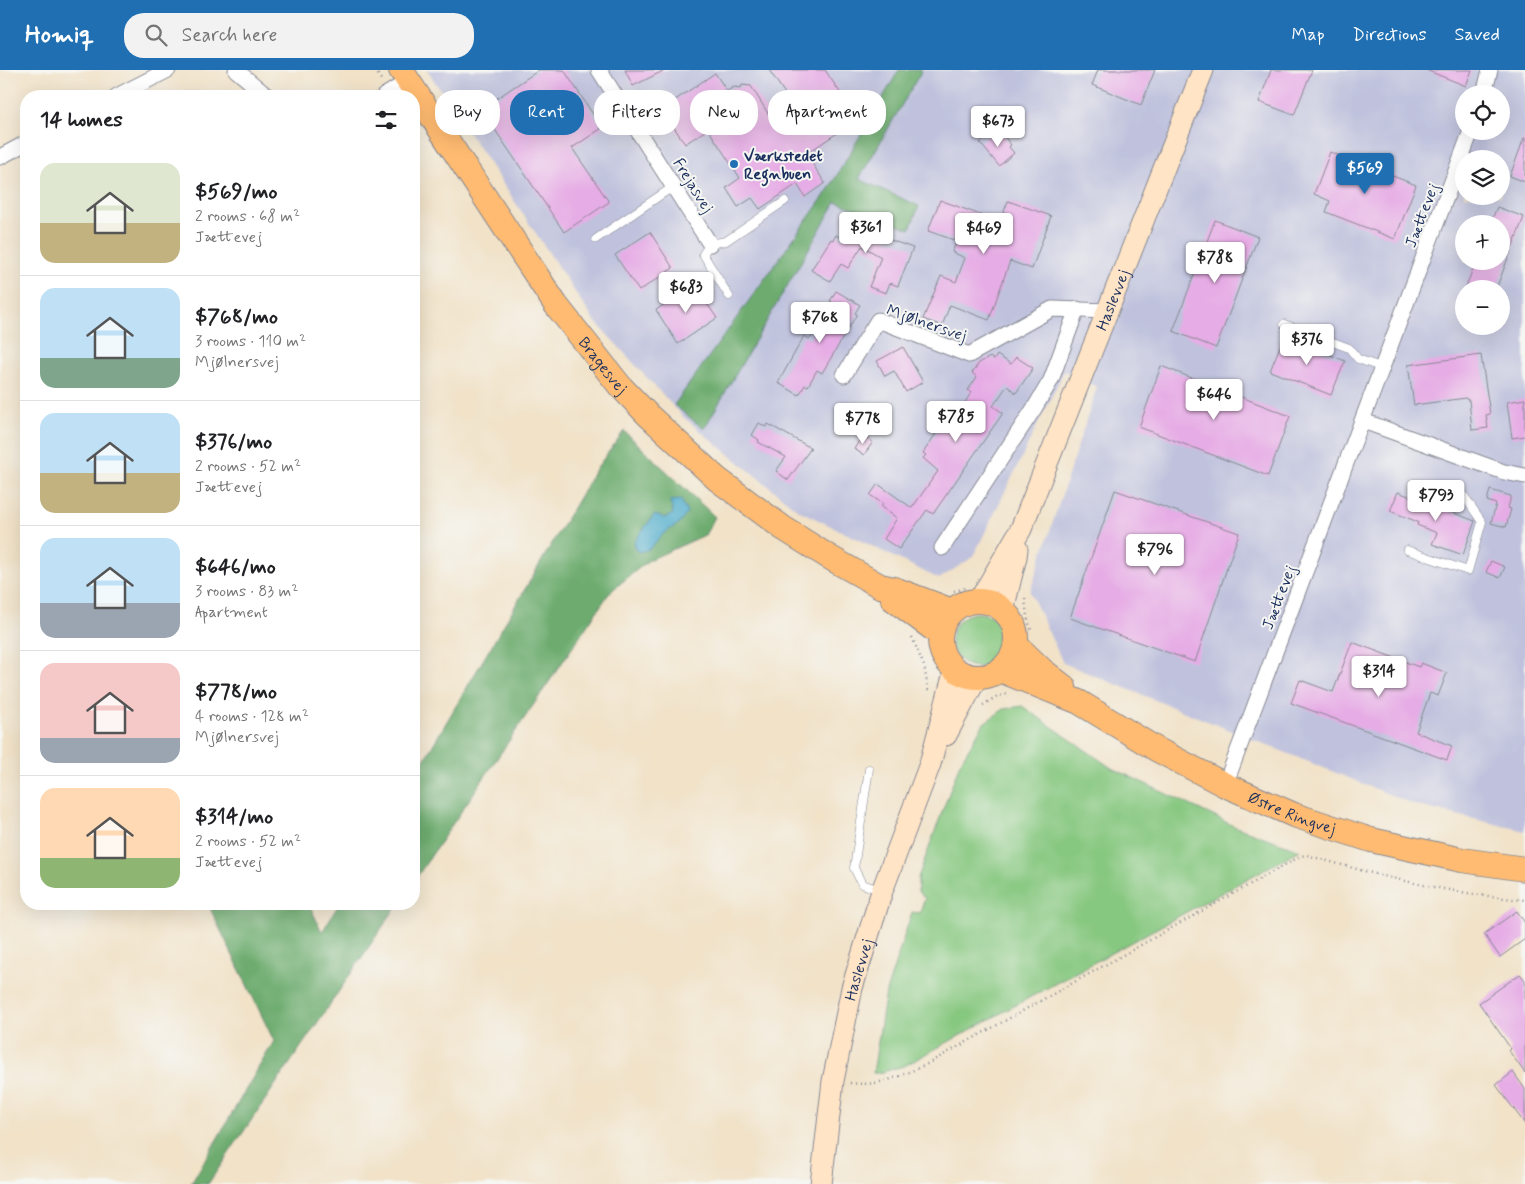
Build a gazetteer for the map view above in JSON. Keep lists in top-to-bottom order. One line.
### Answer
{"streets":{"main road":["Bragesvej","Østre Ringvej"],"street":["Frejasvej","Jættevej","Haslevvej","Mjølnersvej"]},"crossings":[["Jættevej","Østre Ringvej"],["Haslevvej","Mjølnersvej"],["Haslevvej","Bragesvej"],["Haslevvej","Østre Ringvej"],["Bragesvej","Østre Ringvej"]],"places":["Værkstedet Regnbuen"],"page":{"header":"Homiq","search":"Search here","nav":["Map","Directions","Saved"],"map_buttons":["+","−"],"chip":["Buy","Rent","Filters","New","Apartment"],"heading":"14 homes","price":["$673","$569","$361","$469","$788","$683","$768","$376","$646","$785","$778","$793","$796","$314"],"list":[{"name":"$569/mo","note":"2 rooms · 68 m² · Jættevej"},{"name":"$768/mo","note":"3 rooms · 110 m² · Mjølnersvej"},{"name":"$376/mo","note":"2 rooms · 52 m² · Jættevej"},{"name":"$646/mo","note":"3 rooms · 83 m² · Apartment"},{"name":"$778/mo","note":"4 rooms · 128 m² · Mjølnersvej"},{"name":"$314/mo","note":"2 rooms · 52 m² · Jættevej"}]}}
